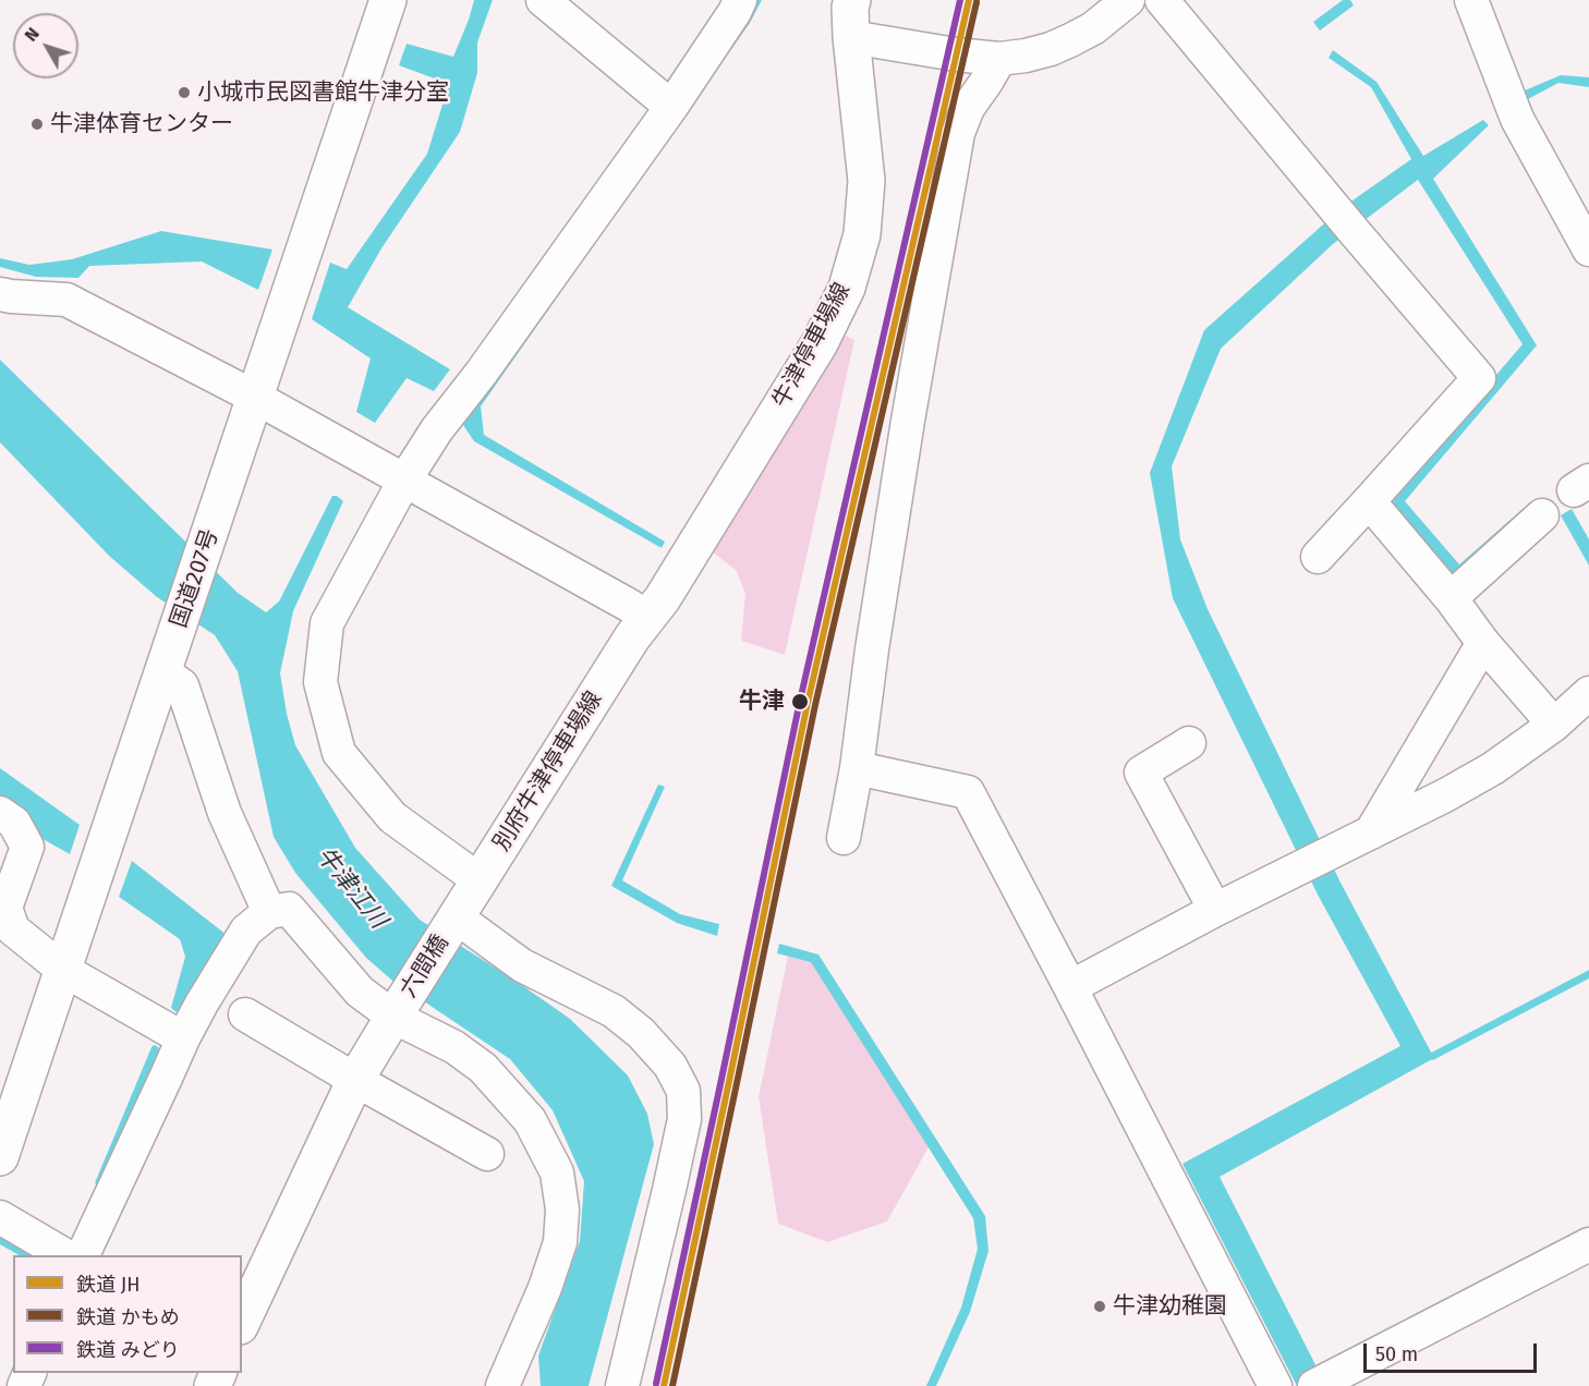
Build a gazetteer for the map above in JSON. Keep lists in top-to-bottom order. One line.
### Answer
{"streets":{"main road":["牛津停車場線","国道207号","別府牛津停車場線","六間橋"]},"crossings":[["牛津停車場線","別府牛津停車場線"],["別府牛津停車場線","六間橋"]],"water":["牛津江川"],"places":["小城市民図書館牛津分室","牛津体育センター","牛津","牛津幼稚園"],"lines":["rail line JH","rail line みどり","rail line かもめ"],"legend":["鉄道 JH","鉄道 かもめ","鉄道 みどり"],"scale_bar":"50 m","north":"top left"}
